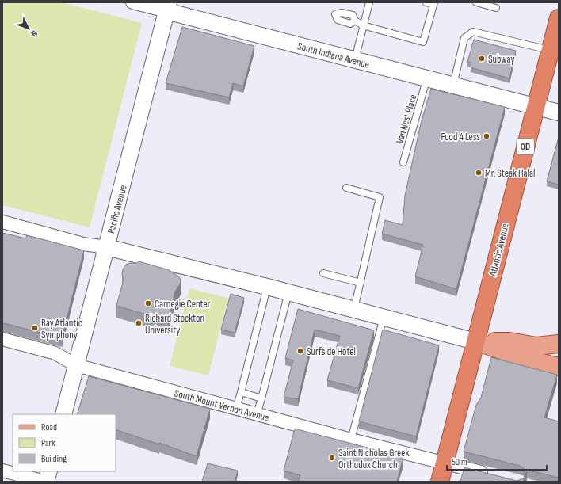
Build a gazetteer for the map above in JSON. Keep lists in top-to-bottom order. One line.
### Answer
{"streets":{"highway":["OD","Atlantic Avenue"],"street":["South Indiana Avenue","Pacific Avenue","South Mount Vernon Avenue"],"lane":["Van Nest Place"]},"crossings":[["South Indiana Avenue","Van Nest Place"],["South Indiana Avenue","Pacific Avenue"],["South Indiana Avenue","Atlantic Avenue"],["Pacific Avenue","South Mount Vernon Avenue"],["Atlantic Avenue","South Mount Vernon Avenue"]],"places":["Subway","Food 4 Less","Mr. Steak Halal","Carnegie Center","Richard Stockton University","Bay Atlantic Symphony","Surfside Hotel","Saint Nicholas Greek Orthodox Church"],"legend":["Road","Park","Building"],"scale_bar":"50 m","north":"bottom right"}
